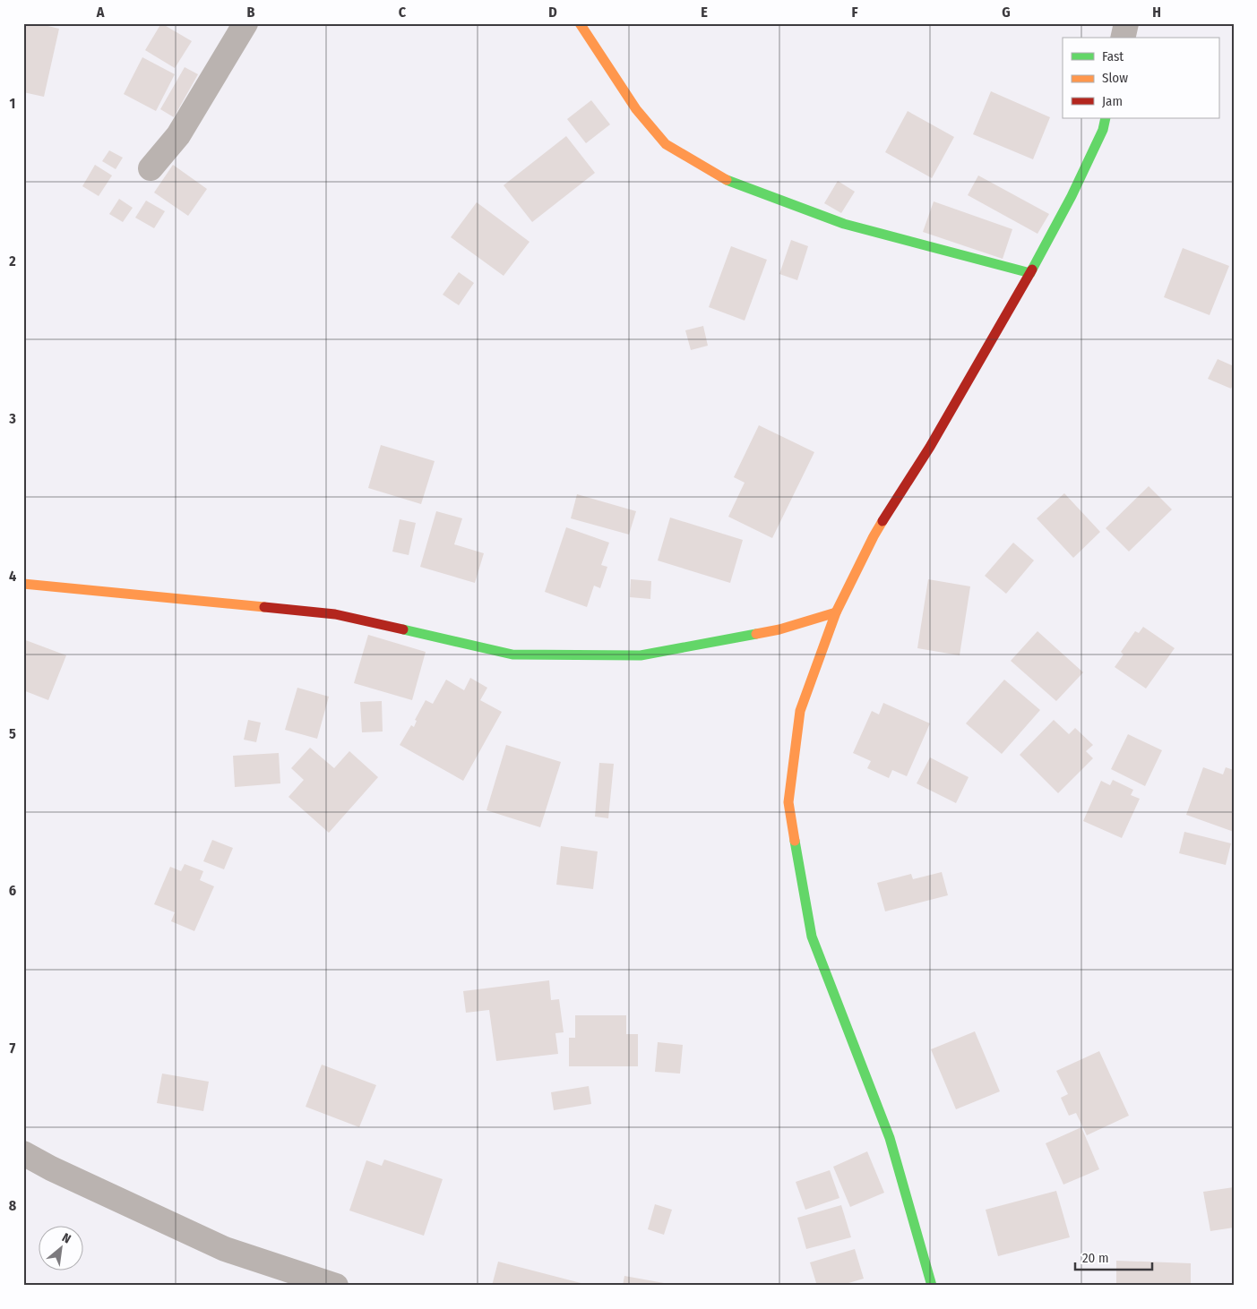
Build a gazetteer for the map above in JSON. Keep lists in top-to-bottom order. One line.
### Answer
{"legend":["Fast","Slow","Jam"],"scale_bar":"20 m","north":"top right","grid":{"columns":["A","B","C","D","E","F","G","H"],"rows":["1","2","3","4","5","6","7","8"]}}
